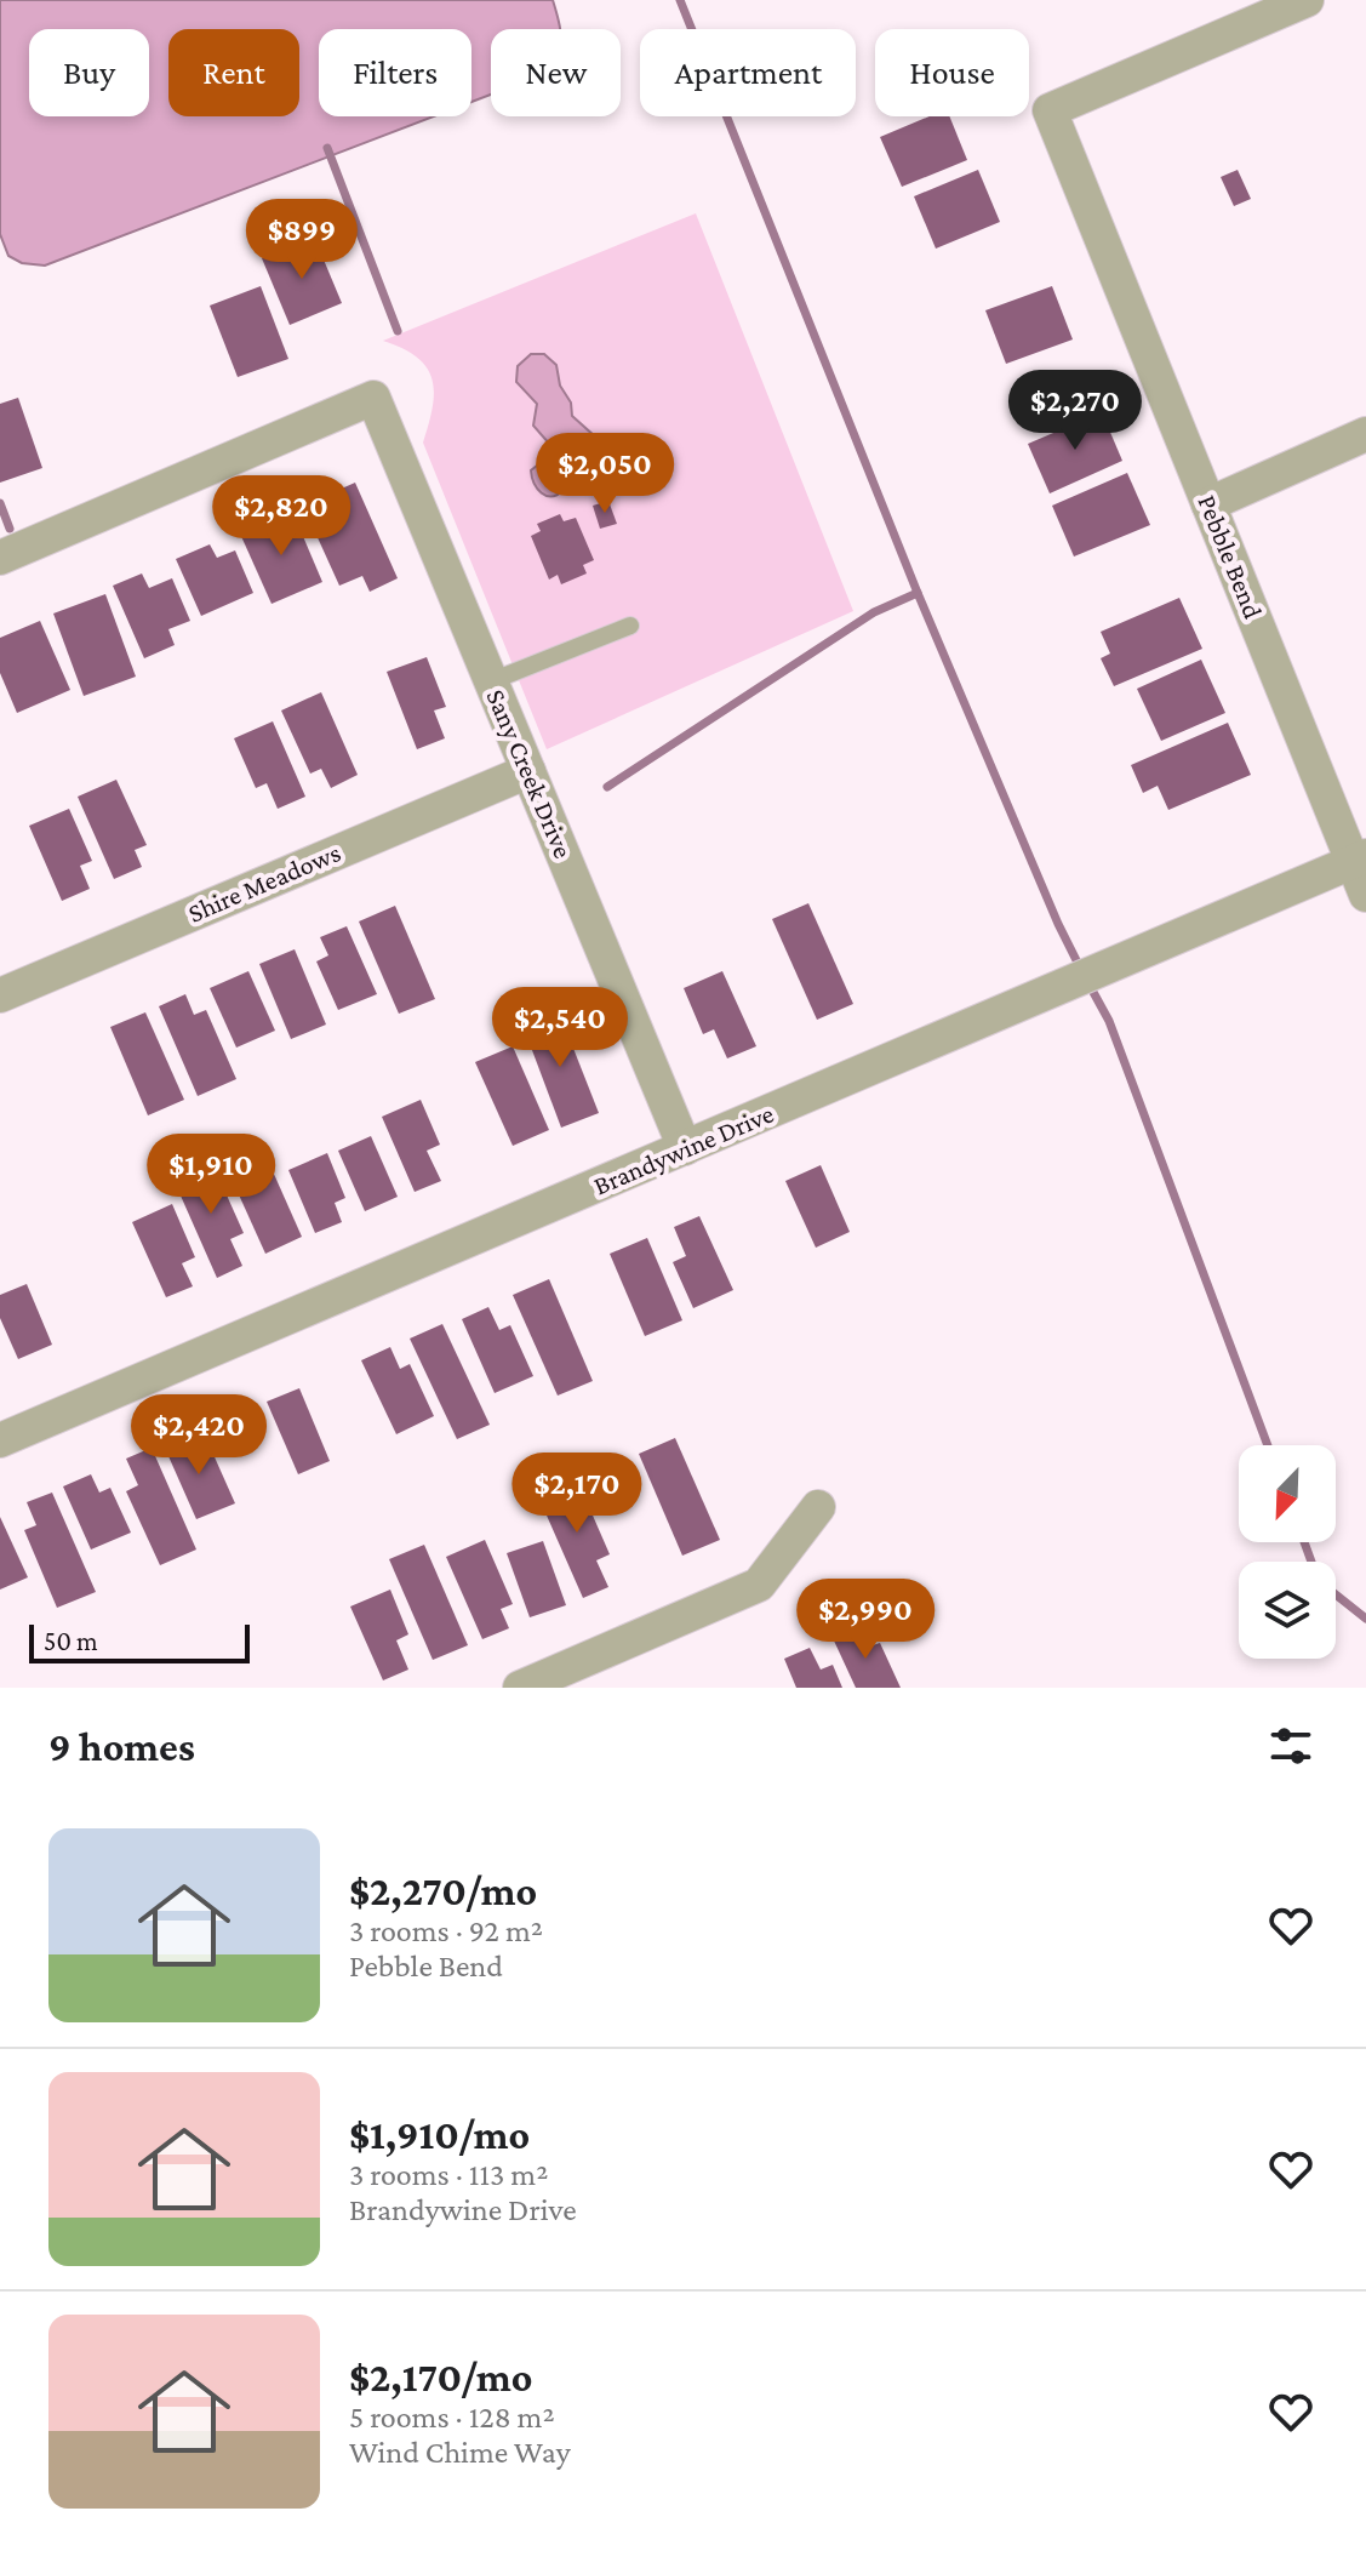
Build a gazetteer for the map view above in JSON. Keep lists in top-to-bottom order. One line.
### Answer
{"streets":{"street":["Pebble Bend","Sany Creek Drive","Shire Meadows","Brandywine Drive"]},"crossings":[["Pebble Bend","Brandywine Drive"],["Sany Creek Drive","Shire Meadows"],["Sany Creek Drive","Brandywine Drive"]],"scale_bar":"50 m","north":"bottom left","page":{"chip":["Buy","Rent","Filters","New","Apartment","House"],"price":["$899","$2,270","$2,050","$2,820","$2,540","$1,910","$2,420","$2,170","$2,990"],"scale":"50 m","heading":"9 homes","list":[{"name":"$2,270/mo","note":"3 rooms · 92 m² · Pebble Bend"},{"name":"$1,910/mo","note":"3 rooms · 113 m² · Brandywine Drive"},{"name":"$2,170/mo","note":"5 rooms · 128 m² · Wind Chime Way"}]}}
